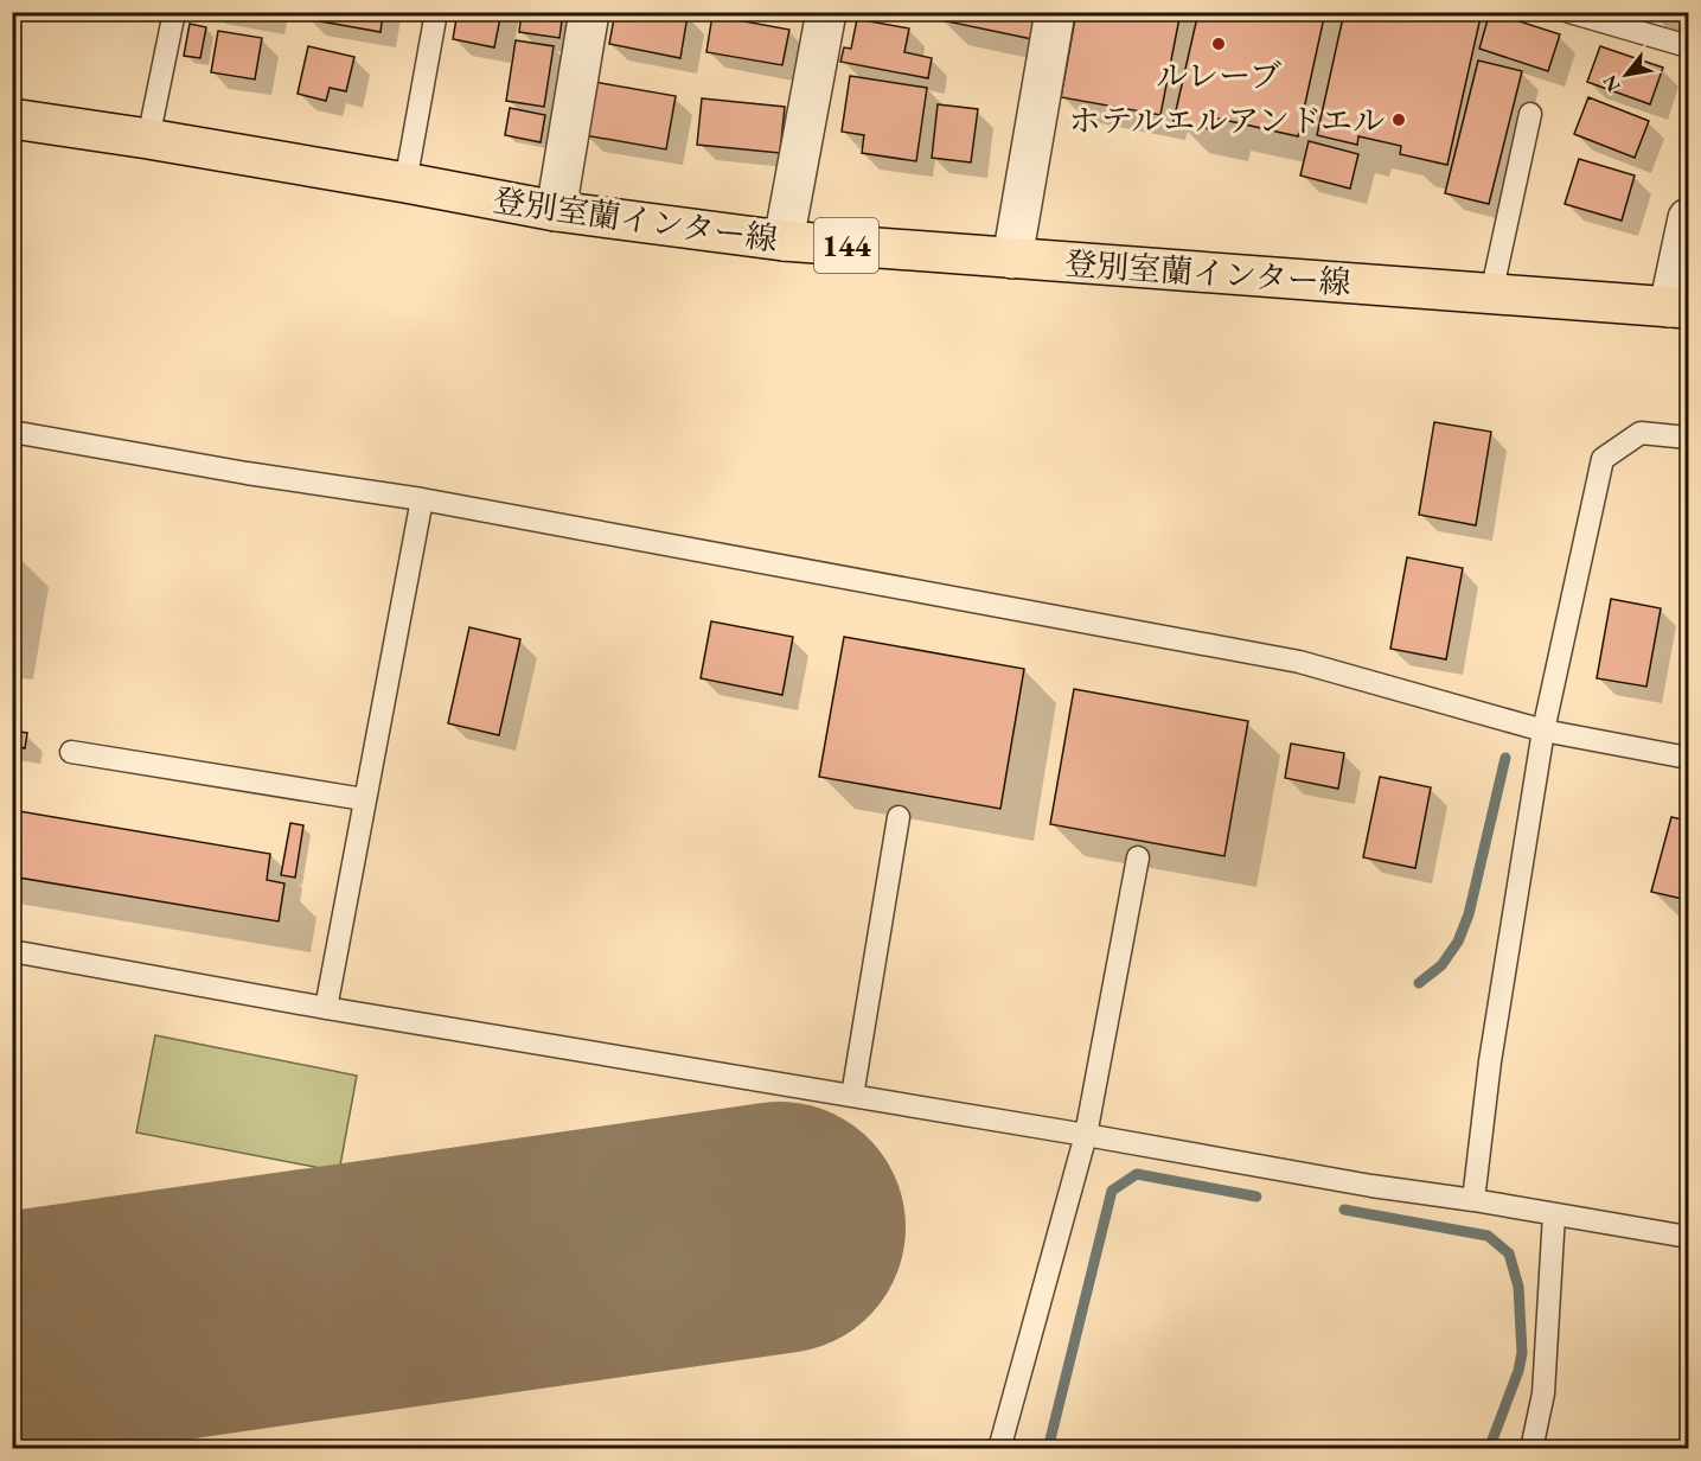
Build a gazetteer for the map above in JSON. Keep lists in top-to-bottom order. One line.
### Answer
{"streets":{"main road":["登別室蘭インター線","144"]},"places":["ルレーブ","ホテルエルアンドエル"],"north":"bottom left"}
